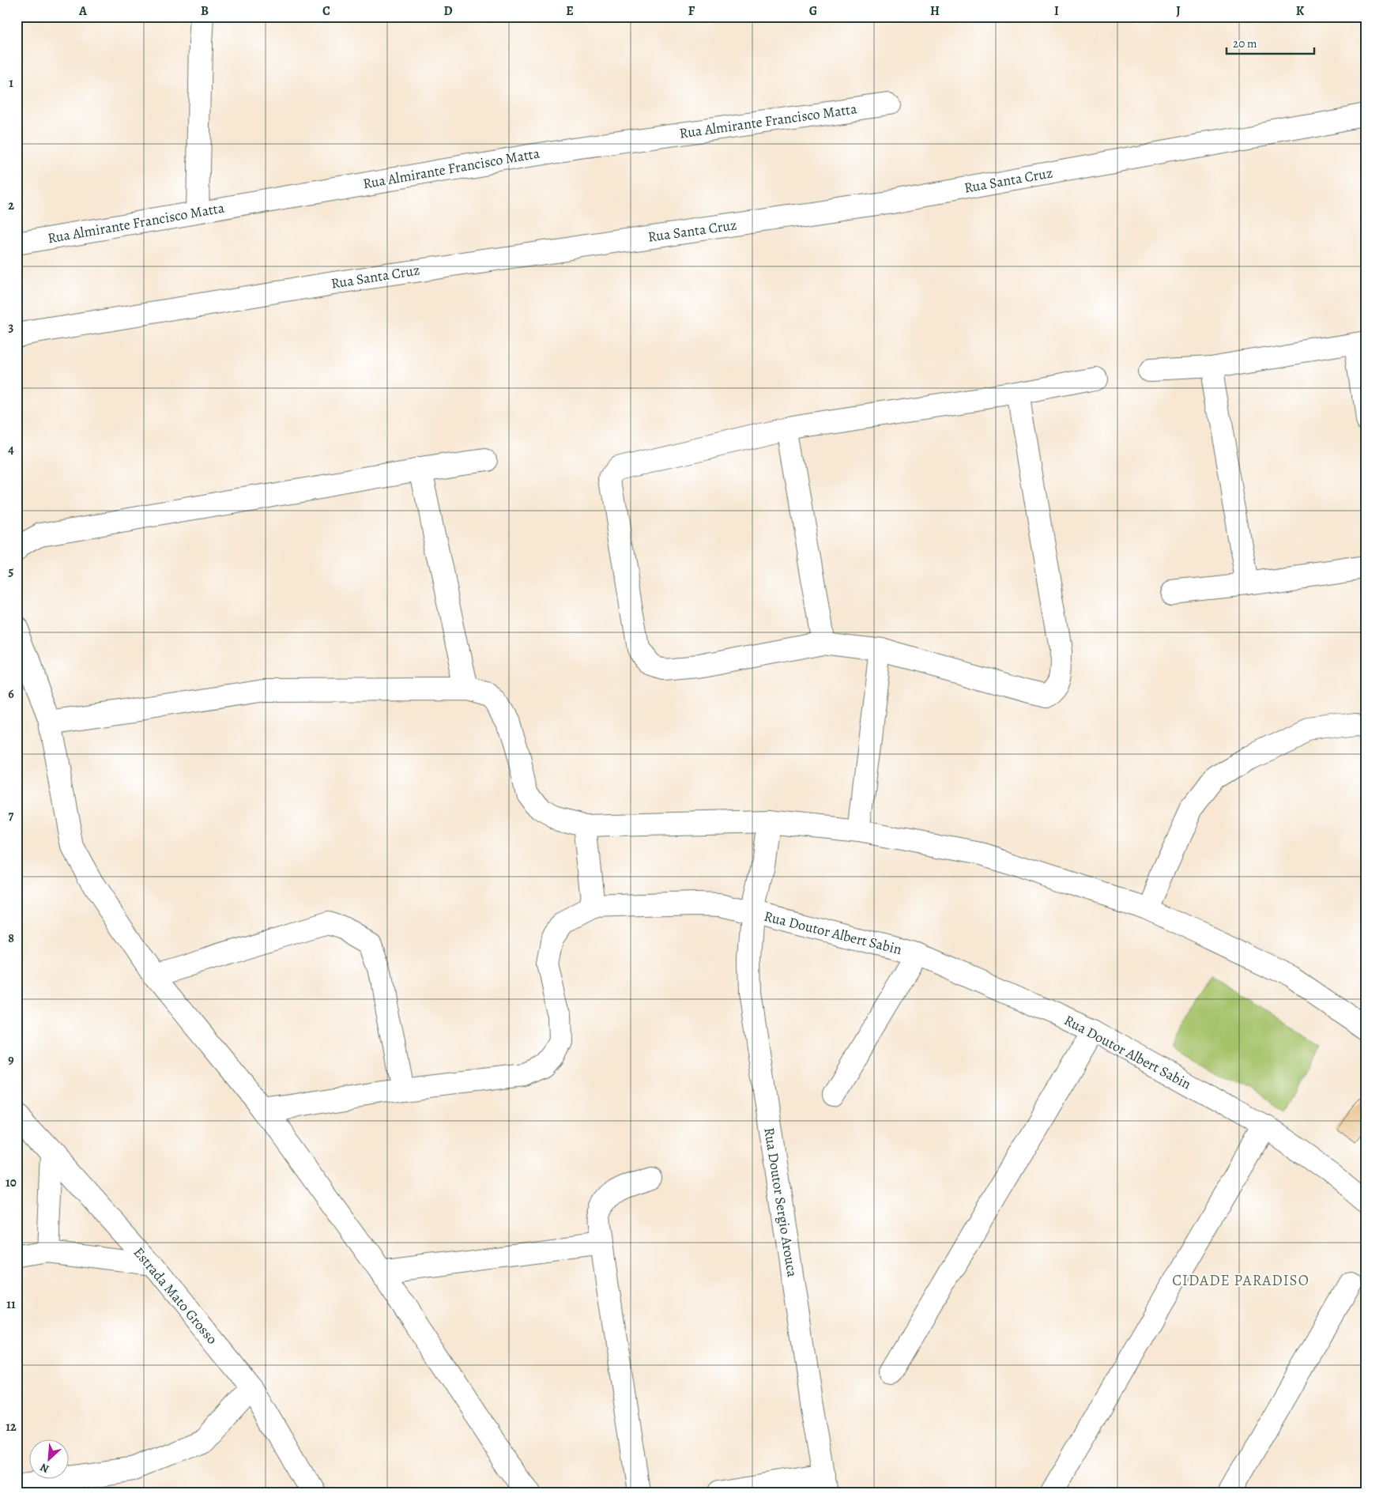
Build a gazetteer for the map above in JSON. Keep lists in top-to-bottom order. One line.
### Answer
{"streets":{"street":["Rua Almirante Francisco Matta","Rua Santa Cruz","Rua Doutor Albert Sabin","Rua Doutor Sergio Arouca","Estrada Mato Grosso"]},"crossings":[["Rua Doutor Albert Sabin","Rua Doutor Sergio Arouca"]],"districts":["CIDADE PARADISO"],"scale_bar":"20 m","north":"bottom left","grid":{"columns":["A","B","C","D","E","F","G","H","I","J","K"],"rows":["1","2","3","4","5","6","7","8","9","10","11","12"]}}
